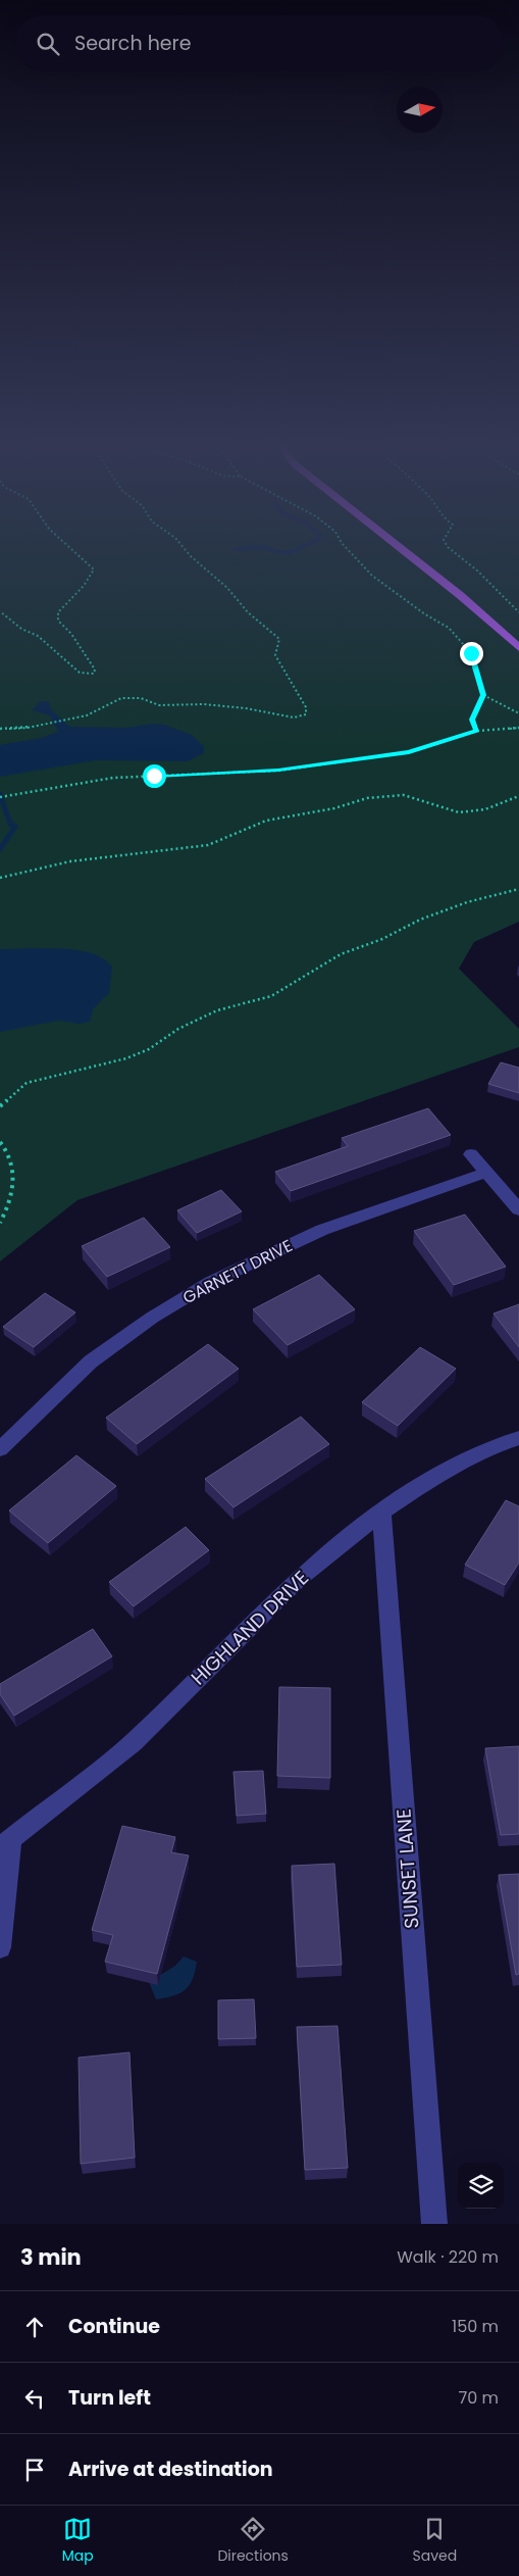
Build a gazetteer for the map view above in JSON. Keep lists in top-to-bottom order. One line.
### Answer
{"streets":{"street":["GARNETT DRIVE","HIGHLAND DRIVE","SUNSET LANE"]},"crossings":[["HIGHLAND DRIVE","SUNSET LANE"]],"north":"right","page":{"search":"Search here","heading":["3 min","Walk · 220 m"],"list":[["Continue","150 m"],["Turn left","70 m"],"Arrive at destination"],"nav":["Map","Directions","Saved"]}}
